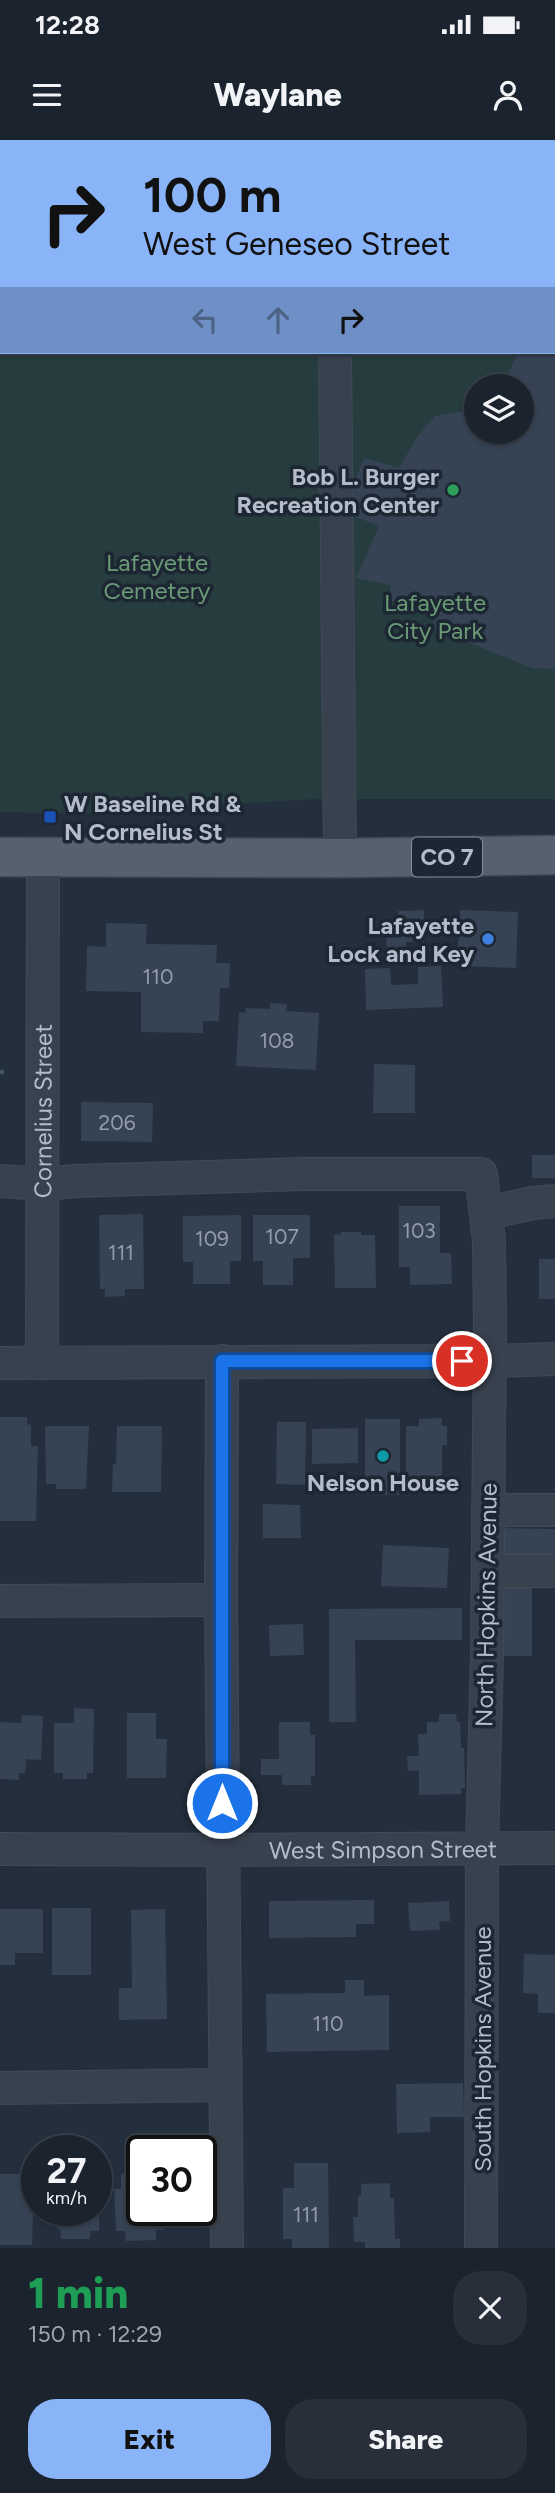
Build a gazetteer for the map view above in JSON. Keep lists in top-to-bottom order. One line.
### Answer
{"streets":{"main road":["CO 7"],"street":["Cornelius Street","North Hopkins Avenue","West Simpson Street","South Hopkins Avenue"]},"crossings":[["CO 7","Cornelius Street"],["Cornelius Street","North Hopkins Avenue"],["North Hopkins Avenue","West Simpson Street"],["North Hopkins Avenue","South Hopkins Avenue"],["West Simpson Street","South Hopkins Avenue"]],"parks":["Lafayette Cemetery","Lafayette City Park"],"places":{"other":["Bob L. Burger Recreation Center","Lafayette Lock and Key","Nelson House"],"transit":["W Baseline Rd & N Cornelius St"]},"house_numbers":["110","108","206","103","107","109","111","110","111"],"page":{"status":"12:28","header":"Waylane","turn":["100 m","West Geneseo Street"],"speed":"27 km/h","limit":"30","heading":["1 min","150 m · 12:29"],"buttons":["Exit","Share"]}}
